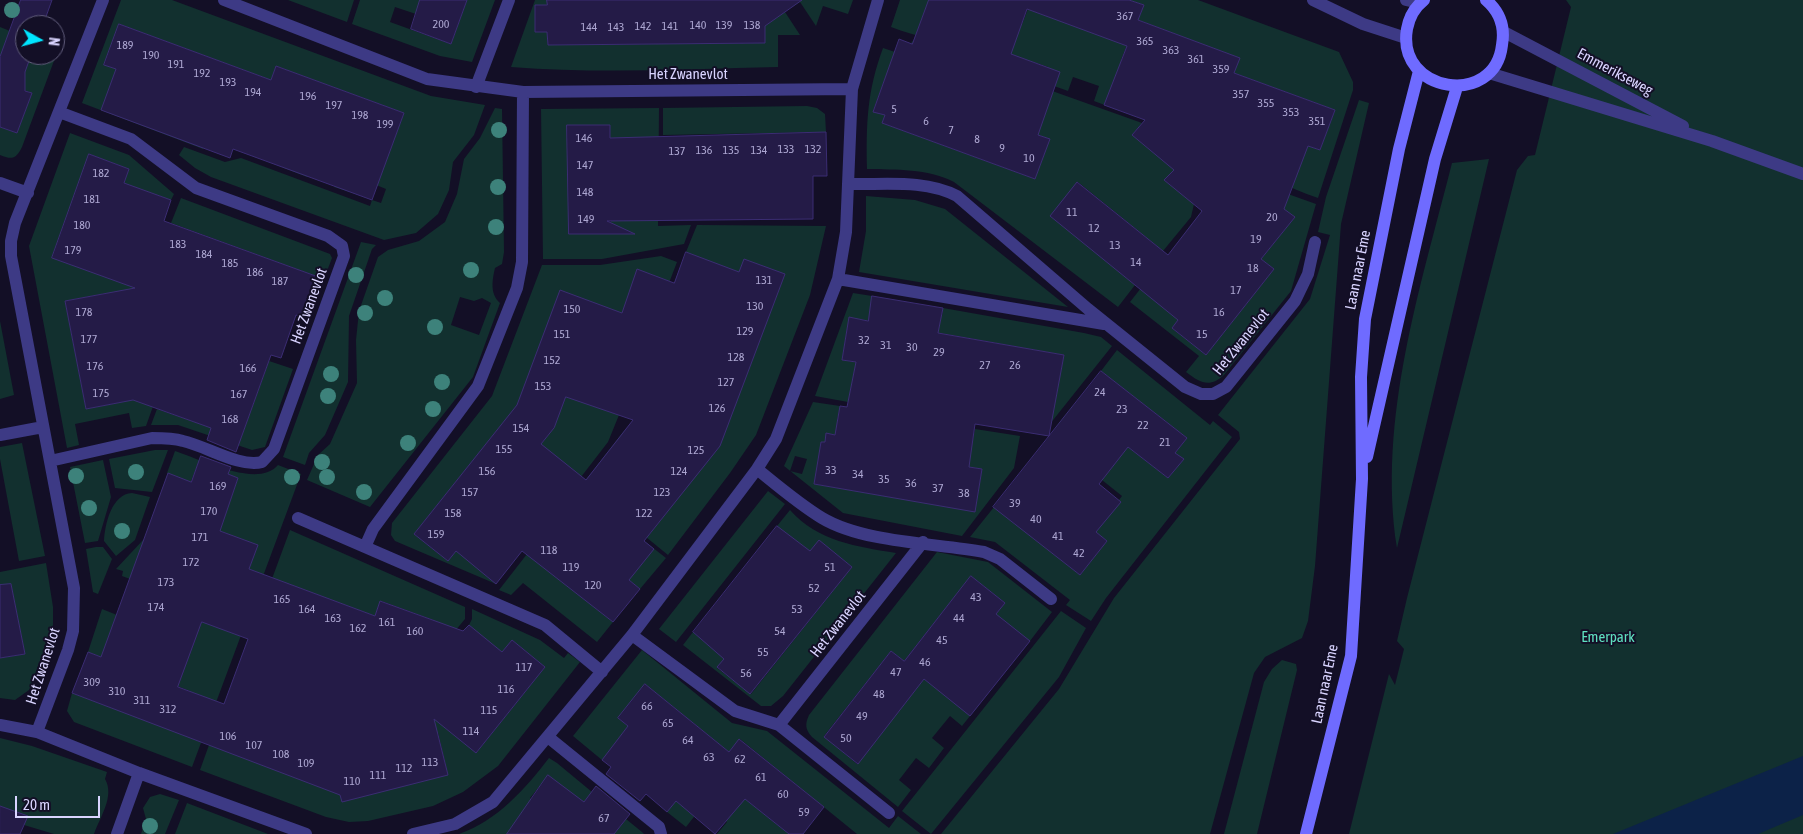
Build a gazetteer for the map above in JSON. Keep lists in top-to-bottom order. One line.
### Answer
{"streets":{"street":["Emmerikseweg","Het Zwanevlot","Laan naar Eme"]},"parks":["Emerpark"],"house_numbers":["367","200","140","139","138","142","141","144","143","365","189","363","190","361","191","359","192","193","194","357","196","355","197","5","353","198","6","351","199","7","146","8","9","133","132","136","135","134","137","10","147","182","148","181","11","20","149","180","12","19","183","13","179","184","14","185","18","186","131","187","17","130","150","178","16","129","151","15","177","32","31","30","29","128","152","27","26","176","166","127","153","24","175","167","126","23","168","22","154","21","155","125","33","156","124","34","35","36","169","37","157","123","38","39","170","158","122","40","159","41","171","118","42","172","119","51","173","120","52","43","165","174","164","53","163","44","161","162","160","54","45","55","46","117","47","56","309","116","310","48","311","66","312","115","49","65","114","106","50","64","107","108","63","62","113","109","112","111","61","110","60","59","67"],"scale_bar":"20 m","north":"right"}
